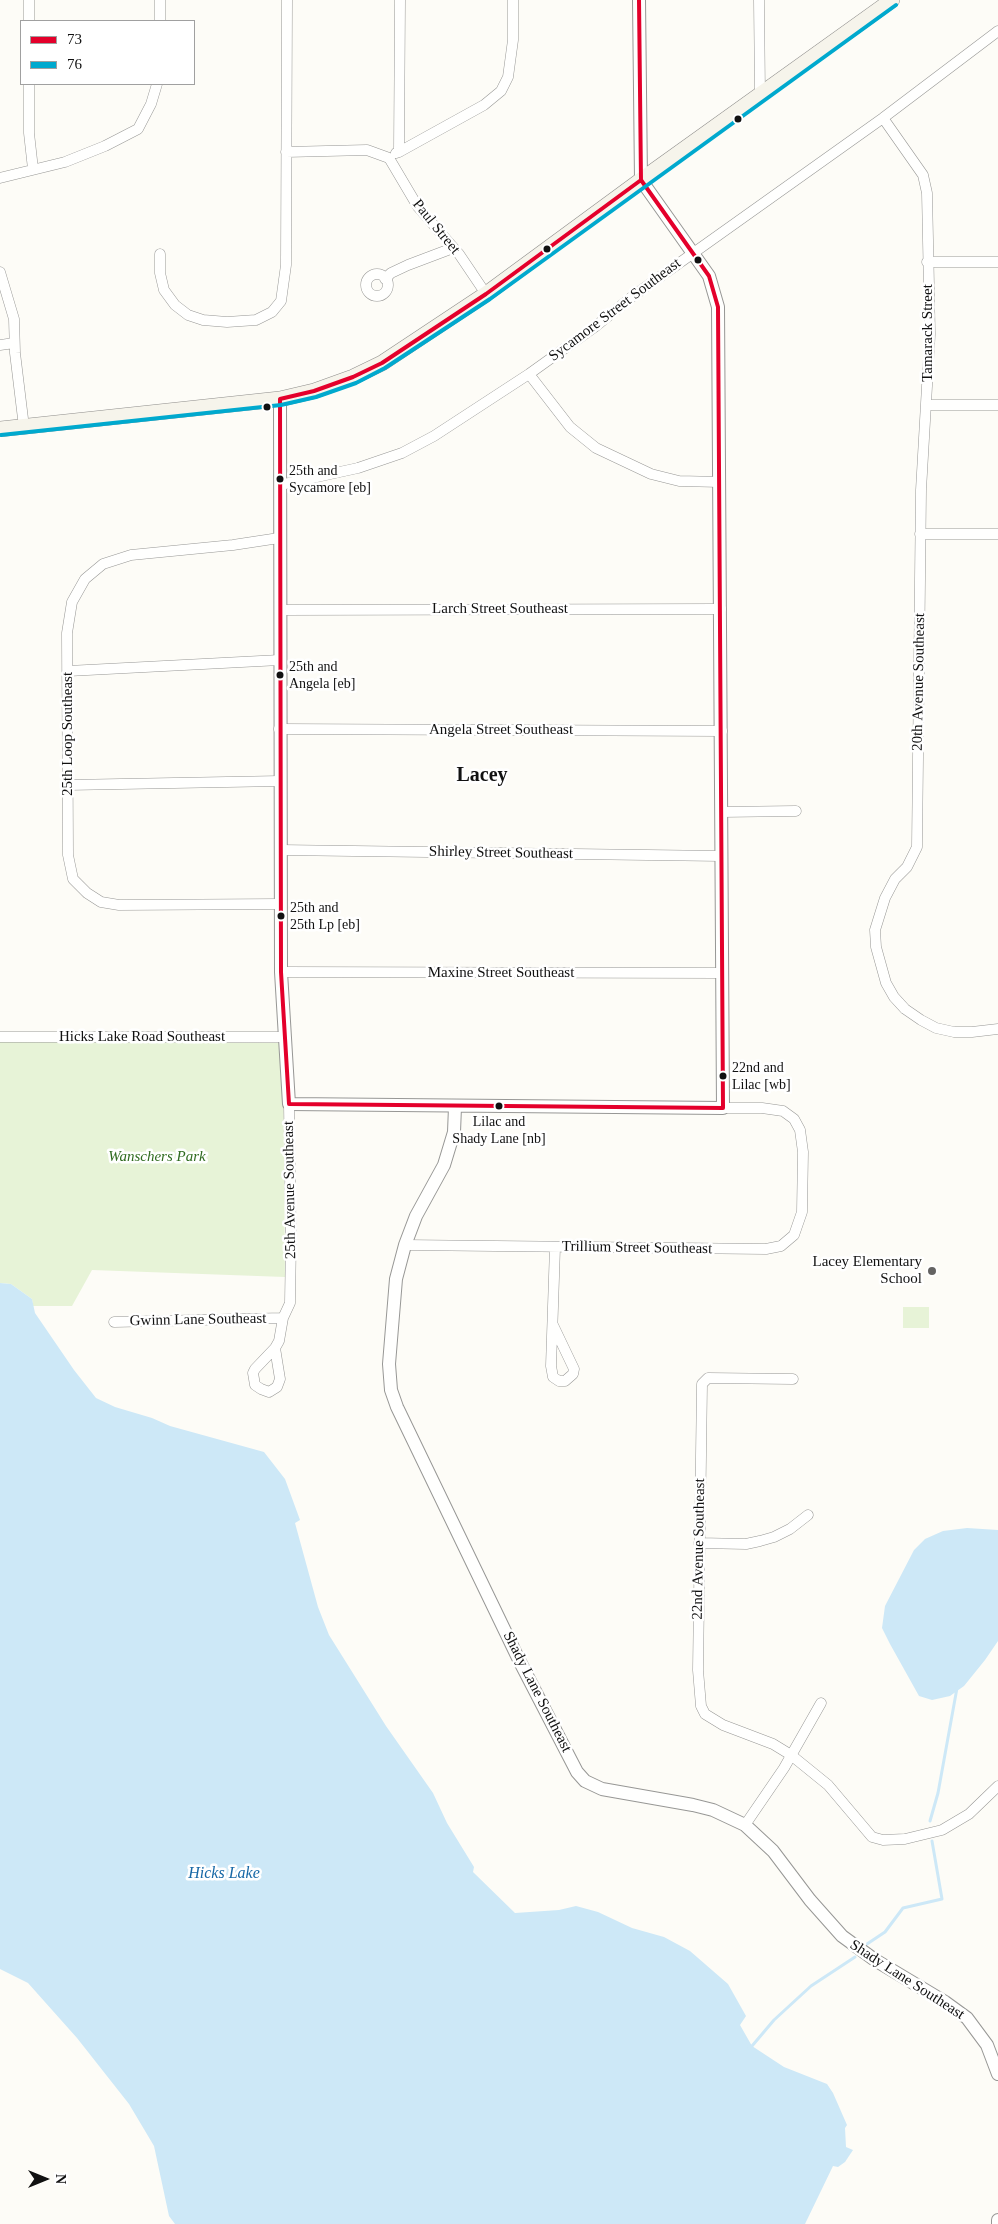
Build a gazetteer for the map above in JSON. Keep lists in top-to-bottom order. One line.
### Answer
{"streets":{"street":["Paul Street","Sycamore Street Southeast","Tamarack Street","Larch Street Southeast","20th Avenue Southeast","Angela Street Southeast","25th Loop Southeast","Shirley Street Southeast","Maxine Street Southeast","Hicks Lake Road Southeast","25th Avenue Southeast","Trillium Street Southeast","Gwinn Lane Southeast","22nd Avenue Southeast","Shady Lane Southeast"]},"crossings":[["Sycamore Street Southeast","Tamarack Street"],["Sycamore Street Southeast","25th Avenue Southeast"],["Tamarack Street","20th Avenue Southeast"],["Larch Street Southeast","25th Avenue Southeast"],["Angela Street Southeast","25th Avenue Southeast"],["25th Loop Southeast","25th Avenue Southeast"],["Shirley Street Southeast","25th Avenue Southeast"],["Maxine Street Southeast","25th Avenue Southeast"],["Hicks Lake Road Southeast","25th Avenue Southeast"],["25th Avenue Southeast","Gwinn Lane Southeast"],["Trillium Street Southeast","Shady Lane Southeast"]],"districts":["Lacey"],"water":["Hicks Lake"],"parks":["Wanschers Park"],"places":["25th and Sycamore [eb]","25th and Angela [eb]","25th and 25th Lp [eb]","22nd and Lilac [wb]","Lilac and Shady Lane [nb]","Lacey Elementary School"],"lines":["transit line 73","transit line 76"],"legend":["73","76"],"north":"right"}
